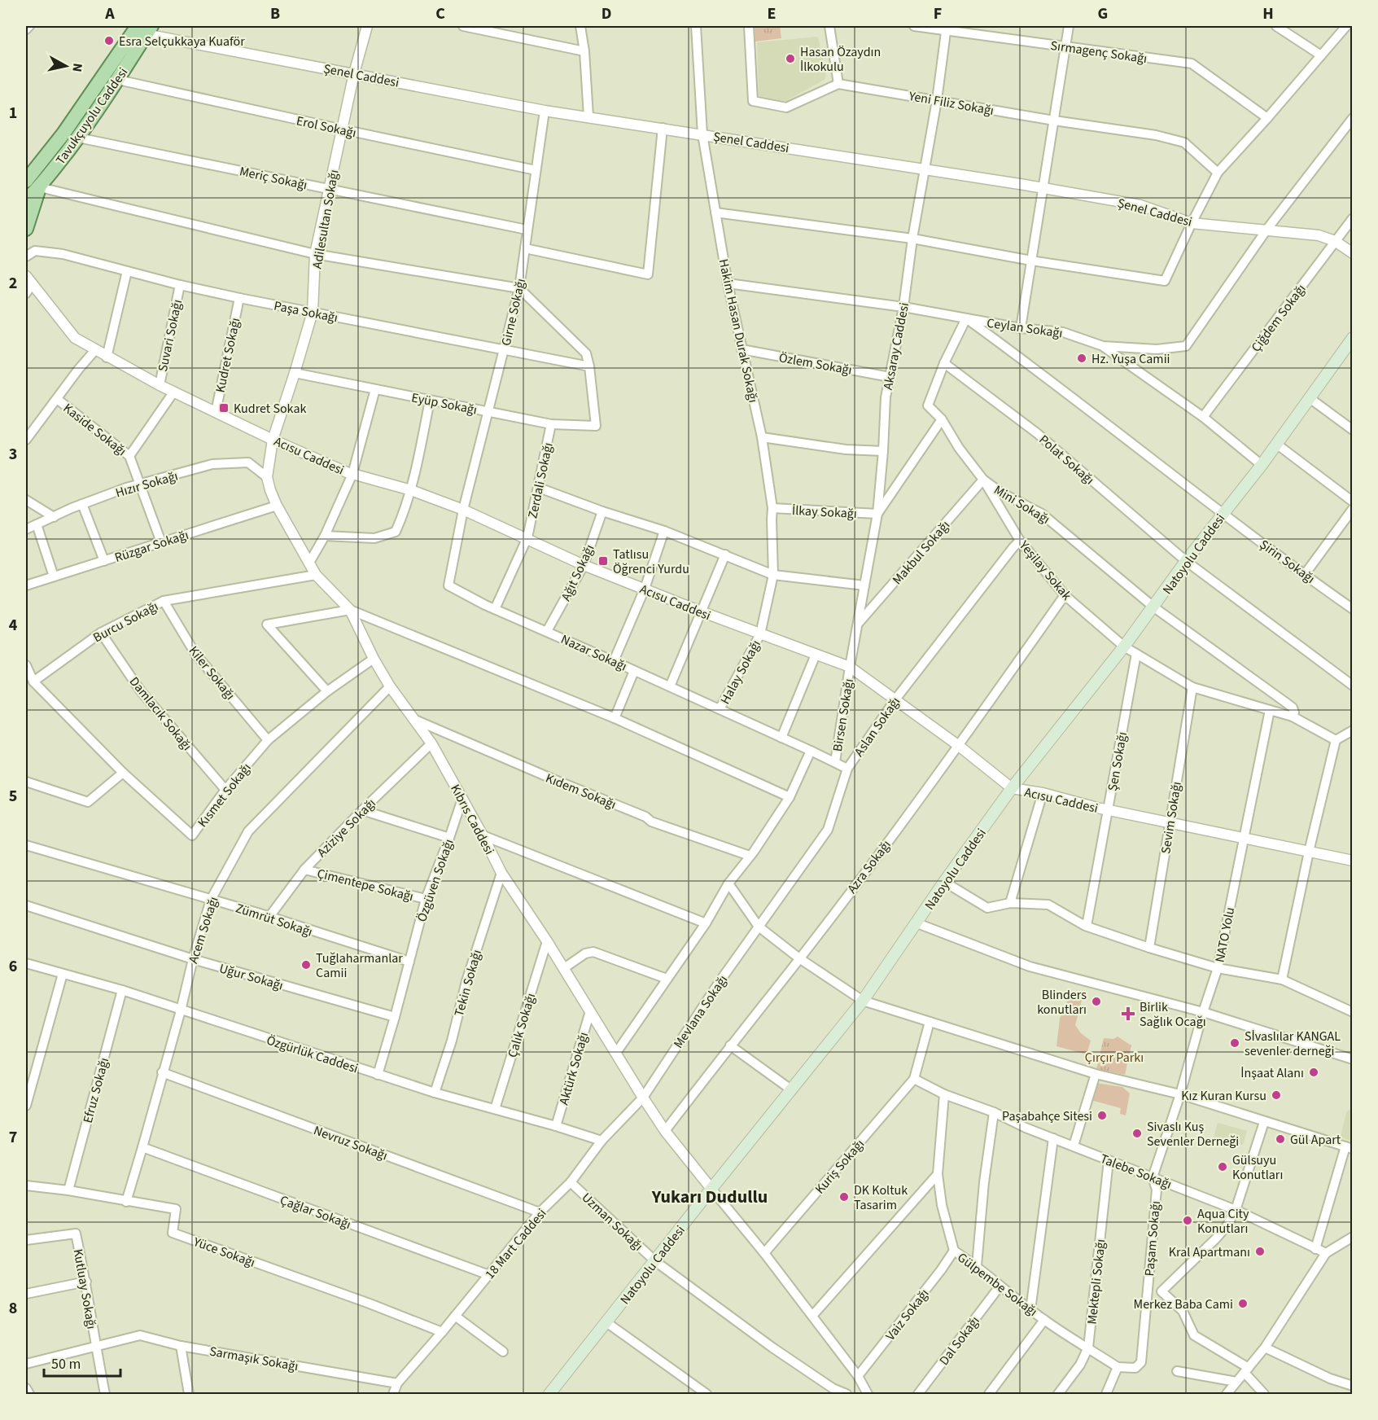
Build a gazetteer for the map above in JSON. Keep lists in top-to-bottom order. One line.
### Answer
{"streets":{"main road":["Tavukçuyolu Caddesi","Natoyolu Caddesi"],"street":["Sırmagenç Sokağı","Şenel Caddesi","Yeni Filiz Sokağı","Erol Sokağı","Meriç Sokağı","Adilesultan Sokağı","Paşa Sokağı","Girne Sokağı","Çiğdem Sokağı","Ceylan Sokağı","Hakim Hasan Durak Sokağı","Suvari Sokağı","Aksaray Caddesi","Kudret Sokağı","Özlem Sokağı","Eyüp Sokağı","Kaside Sokağı","Acısu Caddesi","Polat Sokağı","Zerdali Sokağı","Hızır Sokağı","Mini Sokağı","İlkay Sokağı","Rüzgar Sokağı","Makbul Sokağı","Şirin Sokağı","Yeşilay Sokak","Ağıt Sokağı","Burcu Sokağı","Nazar Sokağı","Halay Sokağı","Kiler Sokağı","Damlacık Sokağı","Birsen Sokağı","Aslan Sokağı","Şen Sokağı","Kıdem Sokağı","Kısmet Sokağı","Sevim Sokağı","Kıbrıs Caddesi","Aziziye Sokağı","Azra Sokağı","Özgüven Sokağı","Çimentepe Sokağı","Zümrüt Sokağı","Acem Sokağı","NATO Yolu","Uğur Sokağı","Tekin Sokağı","Mevlana Sokağı","Çalık Sokağı","Özgürlük Caddesi","Aktürk Sokağı","Efruz Sokağı","Nevruz Sokağı","Kuriş Sokağı","Talebe Sokağı","Çağlar Sokağı","Uzman Sokağı","Paşam Sokağı","18 Mart Caddesi","Yüce Sokağı","Mektepli Sokağı","Gülpembe Sokağı","Kutluay Sokağı","Vaiz Sokağı","Dal Sokağı","Sarmaşık Sokağı"]},"crossings":[["Sırmagenç Sokağı","Aksaray Caddesi"],["Şenel Caddesi","Tavukçuyolu Caddesi"],["Şenel Caddesi","Adilesultan Sokağı"],["Şenel Caddesi","Girne Sokağı"],["Şenel Caddesi","Çiğdem Sokağı"],["Şenel Caddesi","Ceylan Sokağı"],["Şenel Caddesi","Hakim Hasan Durak Sokağı"],["Şenel Caddesi","Aksaray Caddesi"],["Yeni Filiz Sokağı","Aksaray Caddesi"],["Tavukçuyolu Caddesi","Erol Sokağı"],["Tavukçuyolu Caddesi","Meriç Sokağı"],["Erol Sokağı","Adilesultan Sokağı"],["Erol Sokağı","Girne Sokağı"],["Meriç Sokağı","Adilesultan Sokağı"],["Meriç Sokağı","Girne Sokağı"],["Adilesultan Sokağı","Paşa Sokağı"],["Adilesultan Sokağı","Eyüp Sokağı"],["Adilesultan Sokağı","Acısu Caddesi"],["Adilesultan Sokağı","Kıbrıs Caddesi"],["Paşa Sokağı","Girne Sokağı"],["Paşa Sokağı","Suvari Sokağı"],["Paşa Sokağı","Kudret Sokağı"],["Paşa Sokağı","Eyüp Sokağı"],["Girne Sokağı","Eyüp Sokağı"],["Girne Sokağı","Acısu Caddesi"],["Girne Sokağı","Nazar Sokağı"],["Ceylan Sokağı","Hakim Hasan Durak Sokağı"],["Ceylan Sokağı","Aksaray Caddesi"],["Ceylan Sokağı","Şirin Sokağı"],["Hakim Hasan Durak Sokağı","Özlem Sokağı"],["Hakim Hasan Durak Sokağı","Acısu Caddesi"],["Hakim Hasan Durak Sokağı","İlkay Sokağı"],["Hakim Hasan Durak Sokağı","Halay Sokağı"],["Suvari Sokağı","Acısu Caddesi"],["Aksaray Caddesi","Özlem Sokağı"],["Aksaray Caddesi","Acısu Caddesi"],["Aksaray Caddesi","İlkay Sokağı"],["Aksaray Caddesi","Makbul Sokağı"],["Aksaray Caddesi","Birsen Sokağı"],["Kudret Sokağı","Acısu Caddesi"],["Eyüp Sokağı","Zerdali Sokağı"],["Kaside Sokağı","Hızır Sokağı"],["Kaside Sokağı","Rüzgar Sokağı"],["Acısu Caddesi","Zerdali Sokağı"],["Acısu Caddesi","Natoyolu Caddesi"],["Acısu Caddesi","Ağıt Sokağı"],["Acısu Caddesi","Nazar Sokağı"],["Acısu Caddesi","Halay Sokağı"],["Acısu Caddesi","Birsen Sokağı"],["Acısu Caddesi","Aslan Sokağı"],["Acısu Caddesi","Şen Sokağı"],["Acısu Caddesi","Sevim Sokağı"],["Acısu Caddesi","Kıbrıs Caddesi"],["Acısu Caddesi","Azra Sokağı"],["Acısu Caddesi","NATO Yolu"],["Polat Sokağı","Mini Sokağı"],["Polat Sokağı","Natoyolu Caddesi"],["Zerdali Sokağı","Nazar Sokağı"],["Hızır Sokağı","Kıbrıs Caddesi"],["Mini Sokağı","Makbul Sokağı"],["Mini Sokağı","Natoyolu Caddesi"],["Mini Sokağı","Yeşilay Sokak"],["Rüzgar Sokağı","Kıbrıs Caddesi"],["Makbul Sokağı","Yeşilay Sokak"],["Natoyolu Caddesi","Şirin Sokağı"],["Natoyolu Caddesi","Yeşilay Sokak"],["Natoyolu Caddesi","Kıbrıs Caddesi"],["Natoyolu Caddesi","Uzman Sokağı"],["Yeşilay Sokak","Aslan Sokağı"],["Yeşilay Sokak","Şen Sokağı"],["Yeşilay Sokak","Sevim Sokağı"],["Yeşilay Sokak","Azra Sokağı"],["Yeşilay Sokak","NATO Yolu"],["Ağıt Sokağı","Nazar Sokağı"],["Burcu Sokağı","Kiler Sokağı"],["Burcu Sokağı","Damlacık Sokağı"],["Burcu Sokağı","Kısmet Sokağı"],["Burcu Sokağı","Kıbrıs Caddesi"],["Nazar Sokağı","Halay Sokağı"],["Nazar Sokağı","Birsen Sokağı"],["Nazar Sokağı","Aslan Sokağı"],["Kiler Sokağı","Kısmet Sokağı"],["Damlacık Sokağı","Kısmet Sokağı"],["Aslan Sokağı","Mevlana Sokağı"],["Kıdem Sokağı","Kıbrıs Caddesi"],["Kısmet Sokağı","Kıbrıs Caddesi"],["Kıbrıs Caddesi","Aziziye Sokağı"],["Kıbrıs Caddesi","Azra Sokağı"],["Kıbrıs Caddesi","Özgüven Sokağı"],["Kıbrıs Caddesi","Acem Sokağı"],["Kıbrıs Caddesi","Tekin Sokağı"],["Kıbrıs Caddesi","Mevlana Sokağı"],["Kıbrıs Caddesi","Çalık Sokağı"],["Kıbrıs Caddesi","Aktürk Sokağı"],["Kıbrıs Caddesi","18 Mart Caddesi"],["Aziziye Sokağı","Çimentepe Sokağı"],["Aziziye Sokağı","Zümrüt Sokağı"],["Özgüven Sokağı","Çimentepe Sokağı"],["Özgüven Sokağı","Zümrüt Sokağı"],["Özgüven Sokağı","Uğur Sokağı"],["Özgüven Sokağı","Özgürlük Caddesi"],["Zümrüt Sokağı","Acem Sokağı"],["Acem Sokağı","Uğur Sokağı"],["Acem Sokağı","Özgürlük Caddesi"],["Acem Sokağı","Nevruz Sokağı"],["Acem Sokağı","Çağlar Sokağı"],["Acem Sokağı","Yüce Sokağı"],["NATO Yolu","Talebe Sokağı"],["NATO Yolu","Paşam Sokağı"],["Tekin Sokağı","Özgürlük Caddesi"],["Mevlana Sokağı","18 Mart Caddesi"],["Çalık Sokağı","Özgürlük Caddesi"],["Özgürlük Caddesi","Aktürk Sokağı"],["Özgürlük Caddesi","Efruz Sokağı"],["Özgürlük Caddesi","18 Mart Caddesi"],["Efruz Sokağı","Yüce Sokağı"],["Nevruz Sokağı","18 Mart Caddesi"],["Kuriş Sokağı","Talebe Sokağı"],["Talebe Sokağı","Paşam Sokağı"],["Talebe Sokağı","Mektepli Sokağı"],["Talebe Sokağı","Gülpembe Sokağı"],["Çağlar Sokağı","18 Mart Caddesi"],["Uzman Sokağı","18 Mart Caddesi"],["Paşam Sokağı","Gülpembe Sokağı"],["18 Mart Caddesi","Yüce Sokağı"],["18 Mart Caddesi","Sarmaşık Sokağı"],["Mektepli Sokağı","Gülpembe Sokağı"],["Gülpembe Sokağı","Vaiz Sokağı"],["Gülpembe Sokağı","Dal Sokağı"],["Kutluay Sokağı","Sarmaşık Sokağı"]],"districts":["Yukarı Dudullu"],"parks":["Çırçır Parkı"],"places":{"other":["Esra Selçukkaya Kuaför","Hasan Özaydın İlkokulu","Hz. Yuşa Camii","Tuğlaharmanlar Camii","Blinders konutları","Sİvaslılar KANGAL sevenler derneği","İnşaat Alanı","Kız Kuran Kursu","Paşabahçe Sitesi","Sivaslı Kuş Sevenler Derneği","Gül Apart","Gülsuyu Konutları","DK Koltuk Tasarim","Aqua City Konutları","Kral Apartmanı","Merkez Baba Cami"],"transit":["Kudret Sokak","Tatlısu Öğrenci Yurdu"],"health":["Birlik Sağlık Ocağı"]},"scale_bar":"50 m","north":"right","grid":{"columns":["A","B","C","D","E","F","G","H"],"rows":["1","2","3","4","5","6","7","8"]}}
